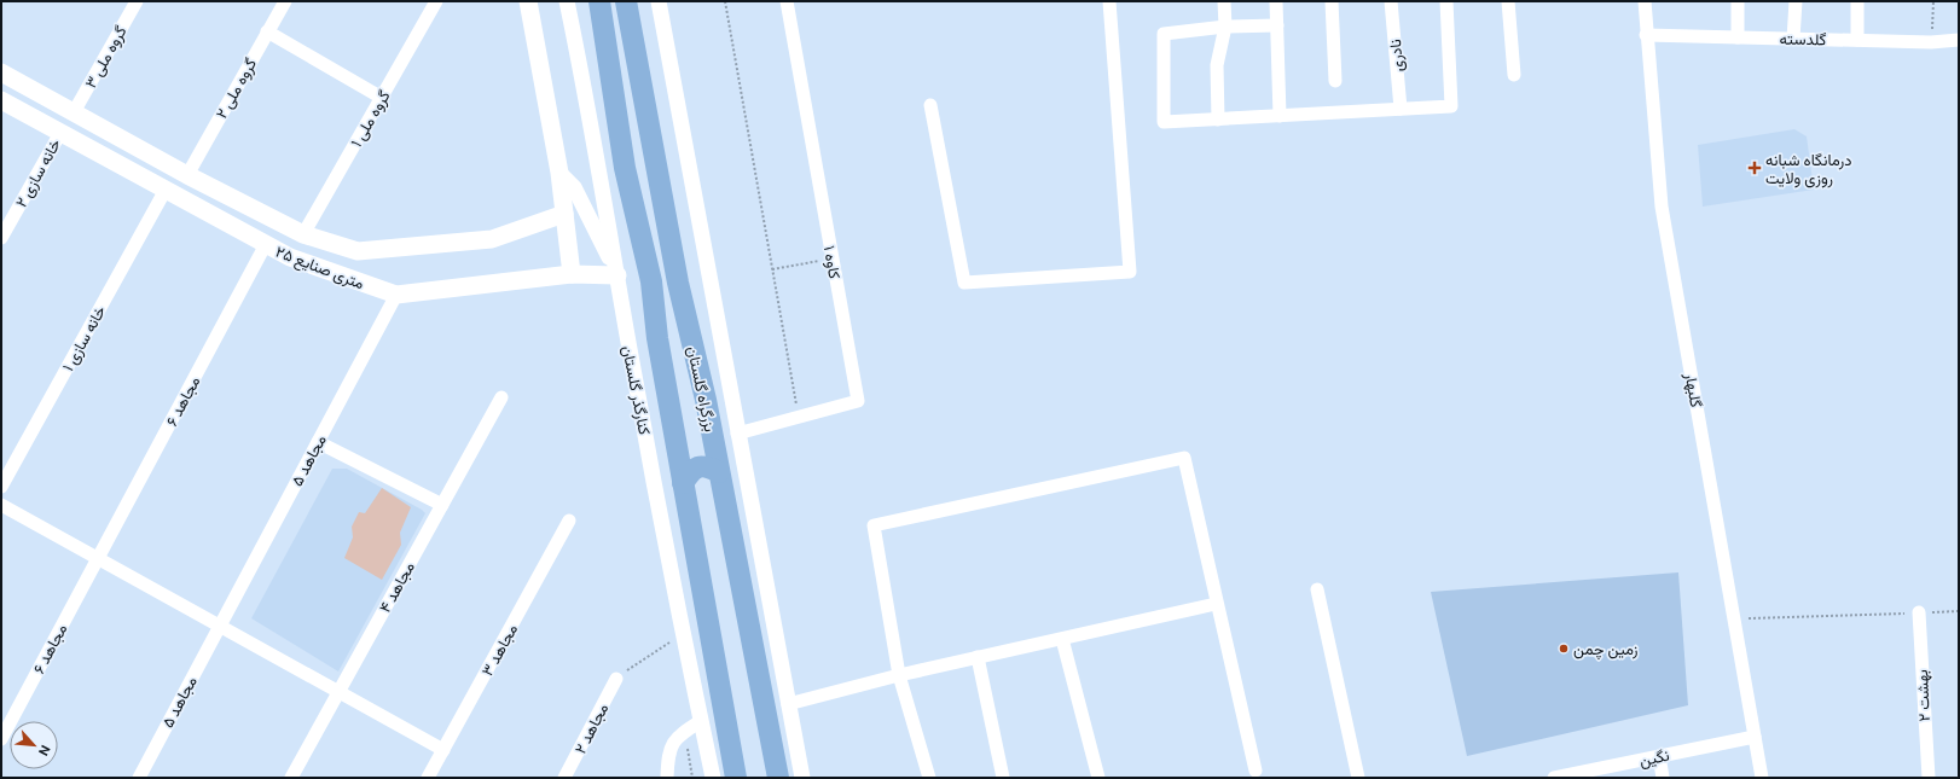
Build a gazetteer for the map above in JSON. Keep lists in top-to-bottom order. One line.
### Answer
{"streets":{"highway":["بزرگراه گلستان"],"main road":["۲۵ متری صنایع"],"street":["گلدسته","نادری","گروه ملی ۳","گروه ملی ۲","گروه ملی ۱","خانه سازی ۲","کاوه ۱","خانه سازی ۱","کنارگذر گلستان","گلبهار","۶ مجاهد","۵ مجاهد","مجاهد ۴","مجاهد ۶","مجاهد ۳","بهشت ۲","مجاهد ۵","مجاهد ۲","نگین"]},"crossings":[["گلدسته","گلبهار"],["گروه ملی ۳","۲۵ متری صنایع"],["گروه ملی ۲","۲۵ متری صنایع"],["گروه ملی ۱","۲۵ متری صنایع"],["خانه سازی ۲","۲۵ متری صنایع"],["۲۵ متری صنایع","خانه سازی ۱"],["۲۵ متری صنایع","کنارگذر گلستان"],["۲۵ متری صنایع","۶ مجاهد"],["۲۵ متری صنایع","۵ مجاهد"],["گلبهار","نگین"],["۶ مجاهد","مجاهد ۶"],["۵ مجاهد","مجاهد ۵"]],"places":{"health":["درمانگاه شبانه روزی ولایت"],"other":["زمین چمن"]},"north":"bottom right"}
